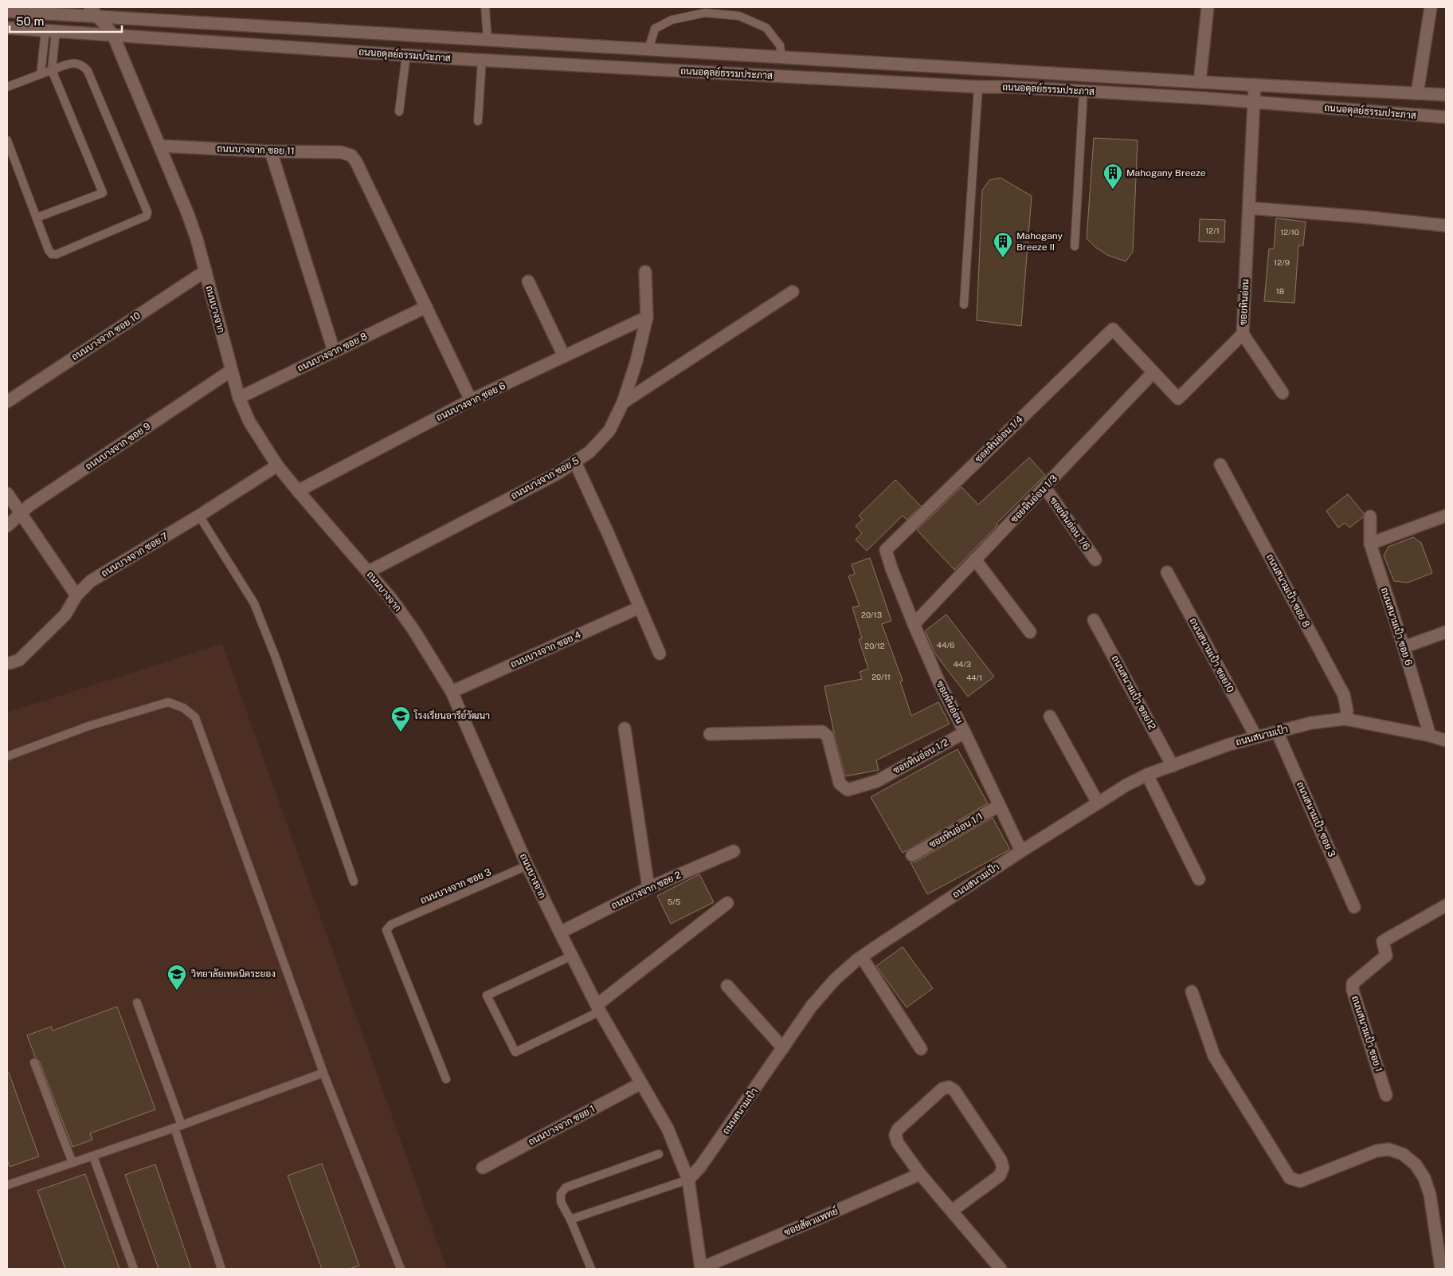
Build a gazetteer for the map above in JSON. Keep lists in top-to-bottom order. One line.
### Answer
{"streets":{"street":["ถนนอดุลย์ธรรมประภาส","ถนนบางจาก ซอย 11","ซอยหินอ่อน","ถนนบางจาก","ถนนบางจาก ซอย 10","ถนนบางจาก ซอย 8","ถนนบางจาก ซอย 6","ซอยหินอ่อน 1/4","ถนนบางจาก ซอย 9","ถนนบางจาก ซอย 5","ซอยหินอ่อน 1/3","ซอยหินอ่อน 1/6","ถนนบางจาก ซอย 7","ถนนสนามเป้า ซอย 8","ถนนสนามเป้า ซอย 6","ถนนบางจาก ซอย 4","ถนนสนามเป้า ซอย10","ถนนสนามเป้า ซอย12","ถนนสนามเป้า","ซอยหินอ่อน 1/2","ถนนสนามเป้า ซอย 3","ซอยหินอ่อน 1/1","ถนนบางจาก ซอย 2","ถนนสนามเป้า ซอย 1","ถนนบางจาก ซอย 1","ซอยสัตวแพทย์"],"lane":["ถนนบางจาก ซอย 3"]},"crossings":[["ถนนอดุลย์ธรรมประภาส","ซอยหินอ่อน"],["ถนนอดุลย์ธรรมประภาส","ถนนบางจาก"],["ถนนบางจาก ซอย 11","ถนนบางจาก"],["ถนนบางจาก ซอย 11","ถนนบางจาก ซอย 8"],["ซอยหินอ่อน","ซอยหินอ่อน 1/4"],["ซอยหินอ่อน","ซอยหินอ่อน 1/3"],["ซอยหินอ่อน","ถนนสนามเป้า"],["ซอยหินอ่อน","ซอยหินอ่อน 1/2"],["ซอยหินอ่อน","ซอยหินอ่อน 1/1"],["ถนนบางจาก","ถนนบางจาก ซอย 10"],["ถนนบางจาก","ถนนบางจาก ซอย 8"],["ถนนบางจาก","ถนนบางจาก ซอย 6"],["ถนนบางจาก","ถนนบางจาก ซอย 9"],["ถนนบางจาก","ถนนบางจาก ซอย 5"],["ถนนบางจาก","ถนนบางจาก ซอย 7"],["ถนนบางจาก","ถนนบางจาก ซอย 4"],["ถนนบางจาก","ถนนสนามเป้า"],["ถนนบางจาก","ถนนบางจาก ซอย 3"],["ถนนบางจาก","ถนนบางจาก ซอย 2"],["ถนนบางจาก","ถนนบางจาก ซอย 1"],["ถนนบางจาก ซอย 6","ถนนบางจาก ซอย 5"],["ซอยหินอ่อน 1/3","ซอยหินอ่อน 1/6"],["ถนนสนามเป้า ซอย 8","ถนนสนามเป้า"],["ถนนสนามเป้า ซอย 6","ถนนสนามเป้า"],["ถนนสนามเป้า ซอย10","ถนนสนามเป้า"],["ถนนสนามเป้า ซอย12","ถนนสนามเป้า"],["ถนนสนามเป้า","ถนนสนามเป้า ซอย 3"]],"places":{"building":["Mahogany Breeze","Mahogany Breeze II"],"school or university":["โรงเรียนอารีย์วัฒนา","วิทยาลัยเทคนิคระยอง"]},"house_numbers":["12/1","12/10","12/9","18","20/13","44/6","20/12","44/3","20/11","44/1","5/5"],"scale_bar":"50 m"}
